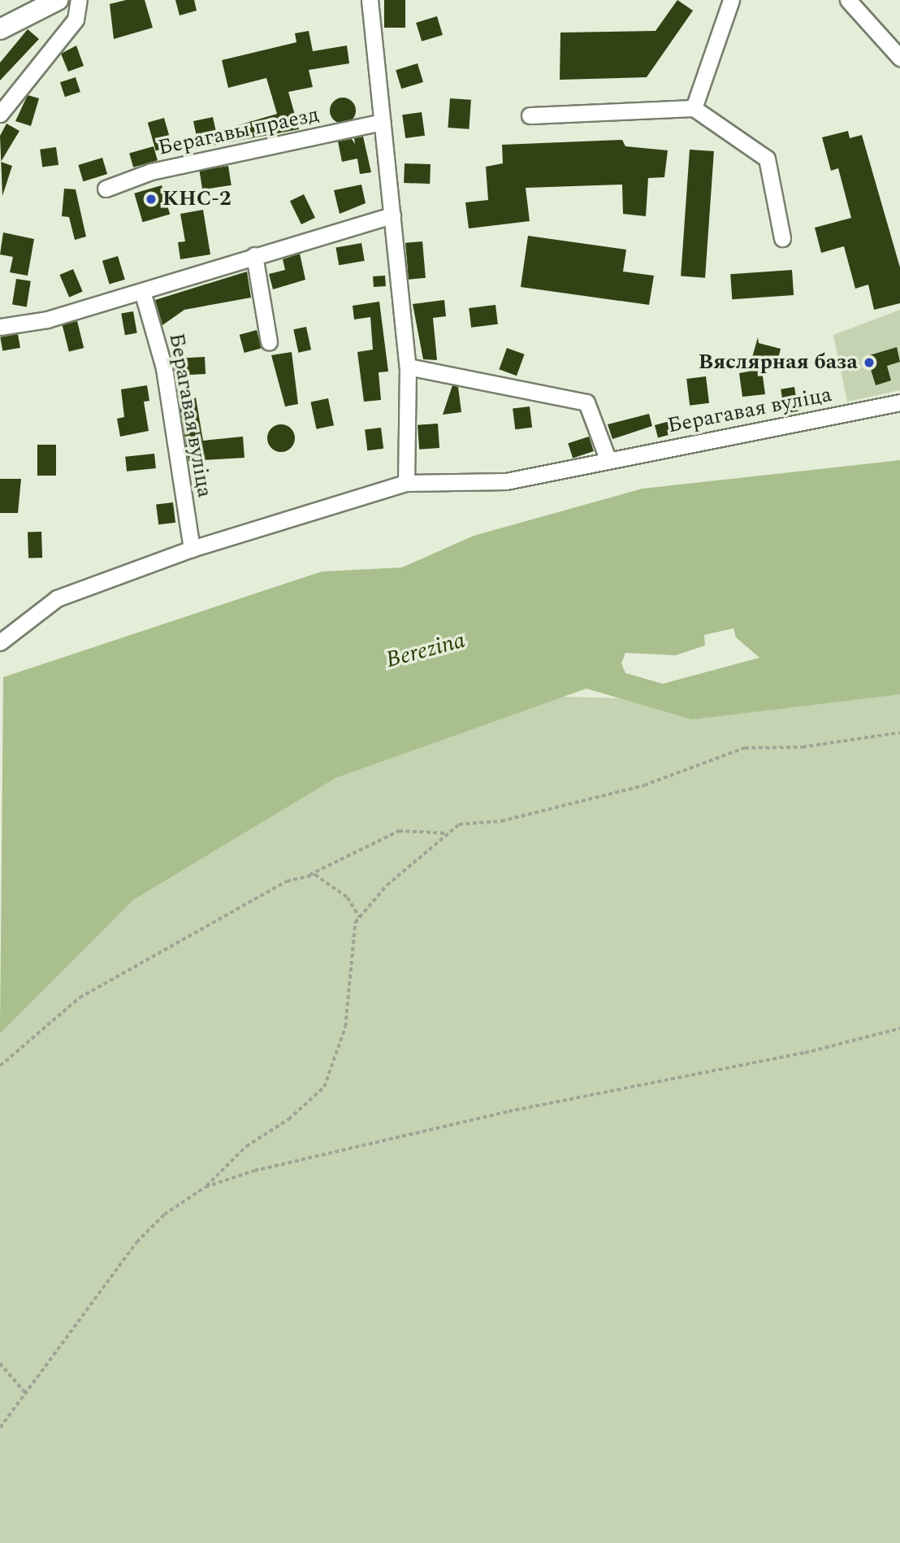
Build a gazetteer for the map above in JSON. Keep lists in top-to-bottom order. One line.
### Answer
{"streets":{"street":["Берагавы праезд","Берагавая вуліца"]},"water":["Berezina"],"places":["КНС-2","Вяслярная база"]}
